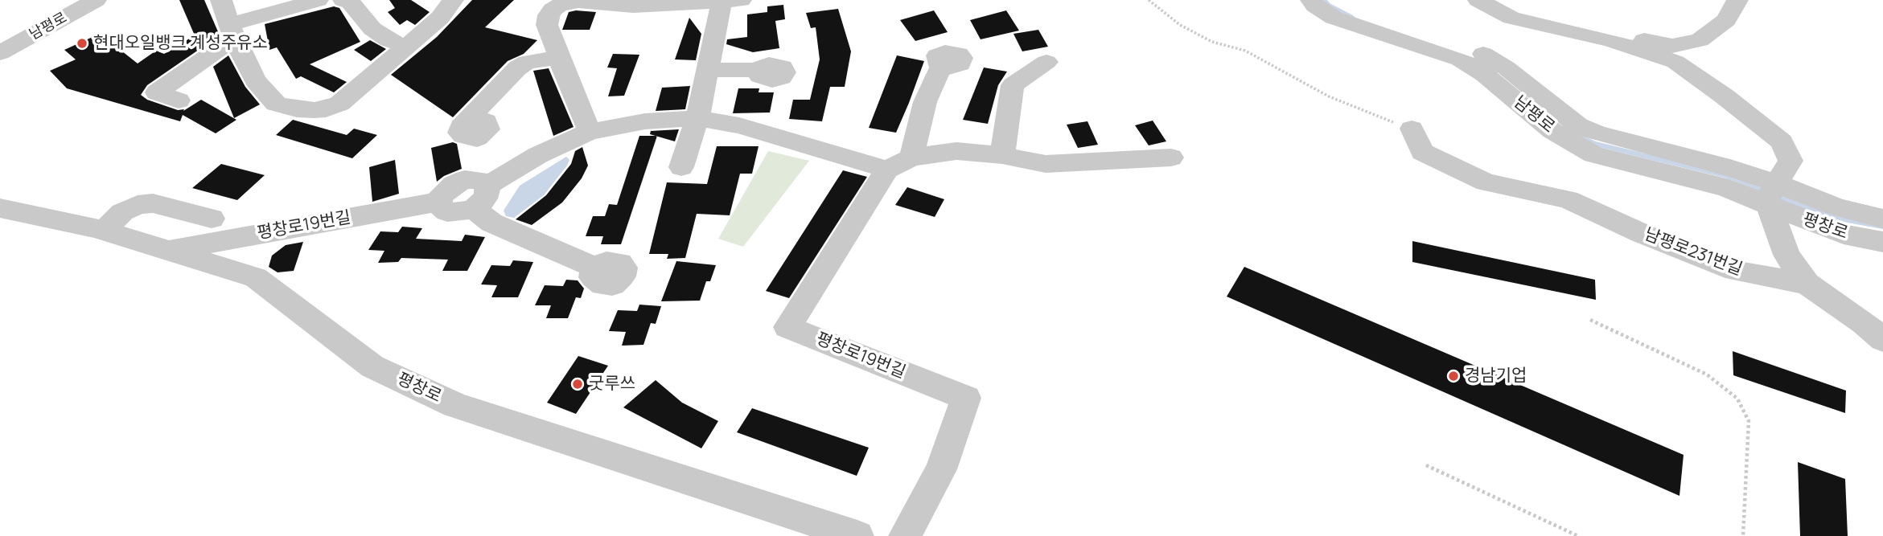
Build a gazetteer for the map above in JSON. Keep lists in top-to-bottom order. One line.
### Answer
{"streets":{"street":["남평로","평창로19번길","평창로","남평로231번길"]},"crossings":[["남평로","평창로"],["평창로19번길","평창로"]],"places":["현대오일뱅크 계성주유소","경남기업","굿루쓰"]}
